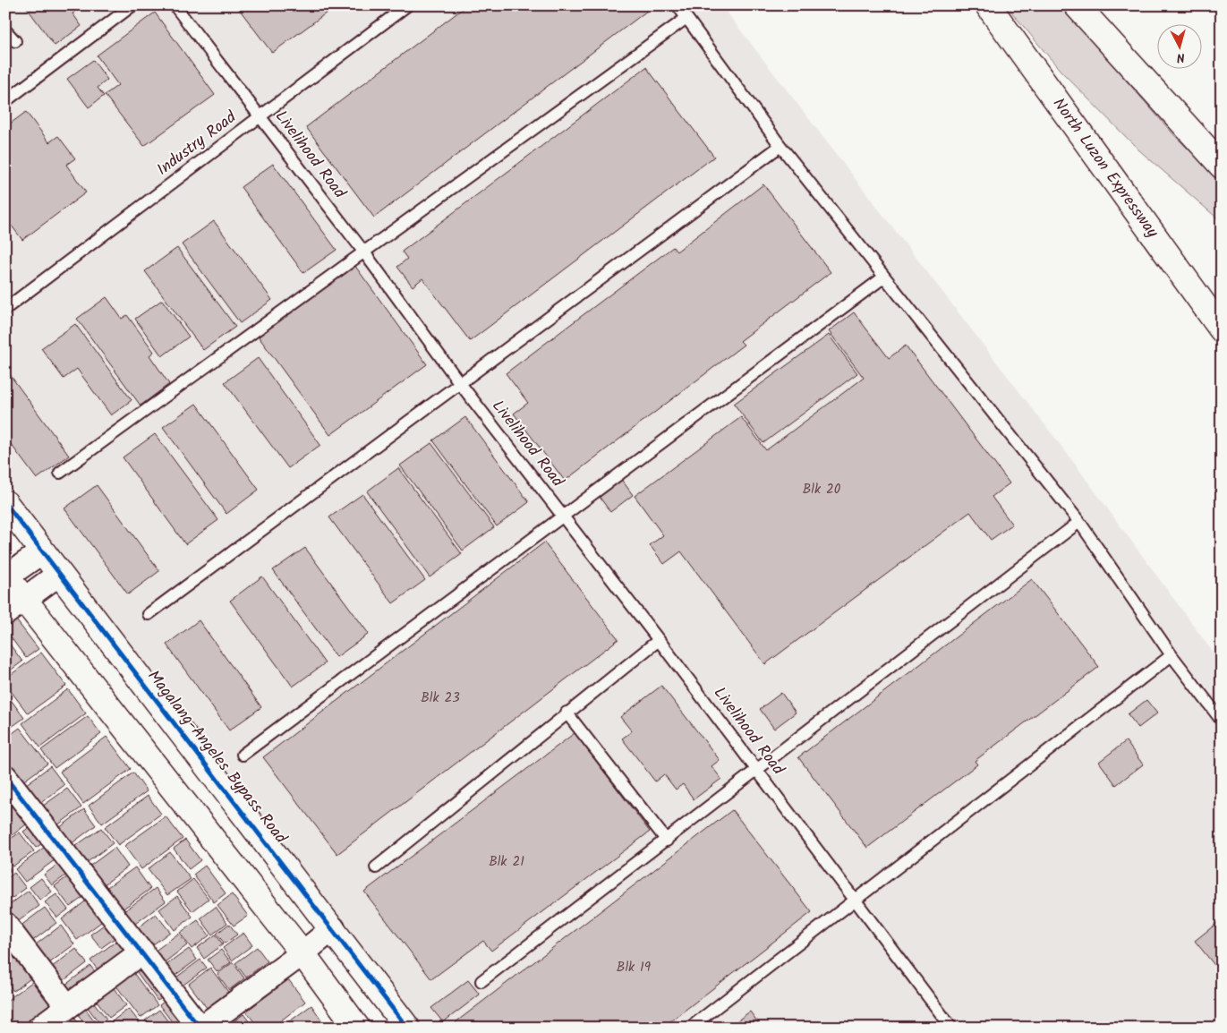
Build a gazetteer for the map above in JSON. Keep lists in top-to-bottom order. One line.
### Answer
{"streets":{"main road":["North Luzon Expressway","Magalang-Angeles Bypass Road"],"lane":["Industry Road","Livelihood Road"]},"crossings":[["Industry Road","Livelihood Road"]],"house_numbers":["Blk 20","Blk 23","Blk 21","Blk 19"],"north":"bottom"}
